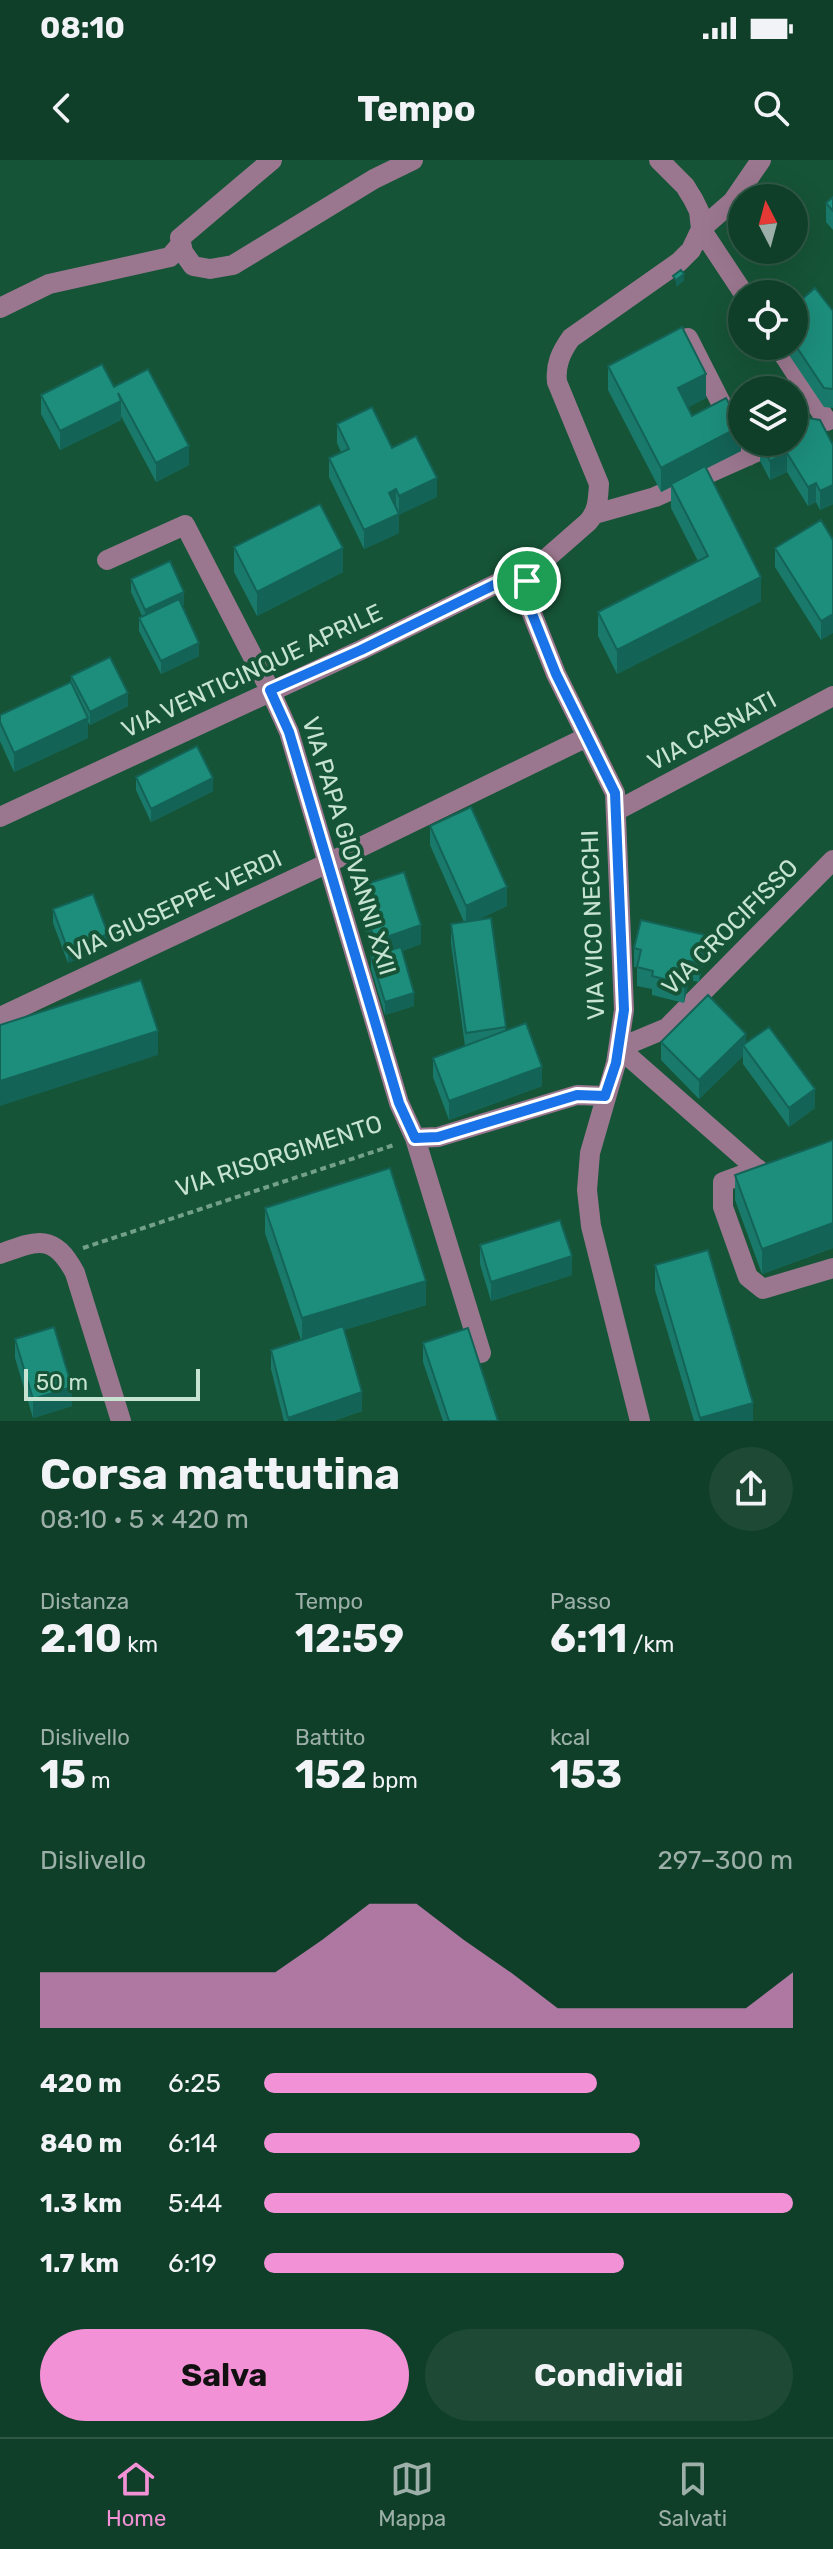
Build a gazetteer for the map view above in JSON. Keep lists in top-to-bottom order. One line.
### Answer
{"streets":{"street":["VIA VENTICINQUE APRILE","VIA CASNATI","VIA PAPA GIOVANNI XXII","VIA GIUSEPPE VERDI","VIA VICO NECCHI","VIA CROCIFISSO","VIA RISORGIMENTO"]},"crossings":[["VIA VENTICINQUE APRILE","VIA PAPA GIOVANNI XXII"],["VIA VENTICINQUE APRILE","VIA VICO NECCHI"],["VIA CASNATI","VIA VICO NECCHI"],["VIA PAPA GIOVANNI XXII","VIA GIUSEPPE VERDI"],["VIA PAPA GIOVANNI XXII","VIA RISORGIMENTO"],["VIA GIUSEPPE VERDI","VIA VICO NECCHI"],["VIA VICO NECCHI","VIA CROCIFISSO"],["VIA VICO NECCHI","VIA RISORGIMENTO"]],"scale_bar":"50 m","north":"top","page":{"status":"08:10","header":"Tempo","scale":"50 m","heading":["Corsa mattutina","08:10 · 5 × 420 m"],"stats":[["Distanza","2.10 km"],["Tempo","12:59"],["Passo","6:11 /km"],["Dislivello","15 m"],["Battito","152 bpm"],["kcal","153"]],"chart":["Dislivello","297–300 m"],"list":[{"name":"420 m","note":"6:25"},{"name":"840 m","note":"6:14"},{"name":"1.3 km","note":"5:44"},{"name":"1.7 km","note":"6:19"}],"buttons":["Salva","Condividi"],"tabs":["Home","Mappa","Salvati"]}}
